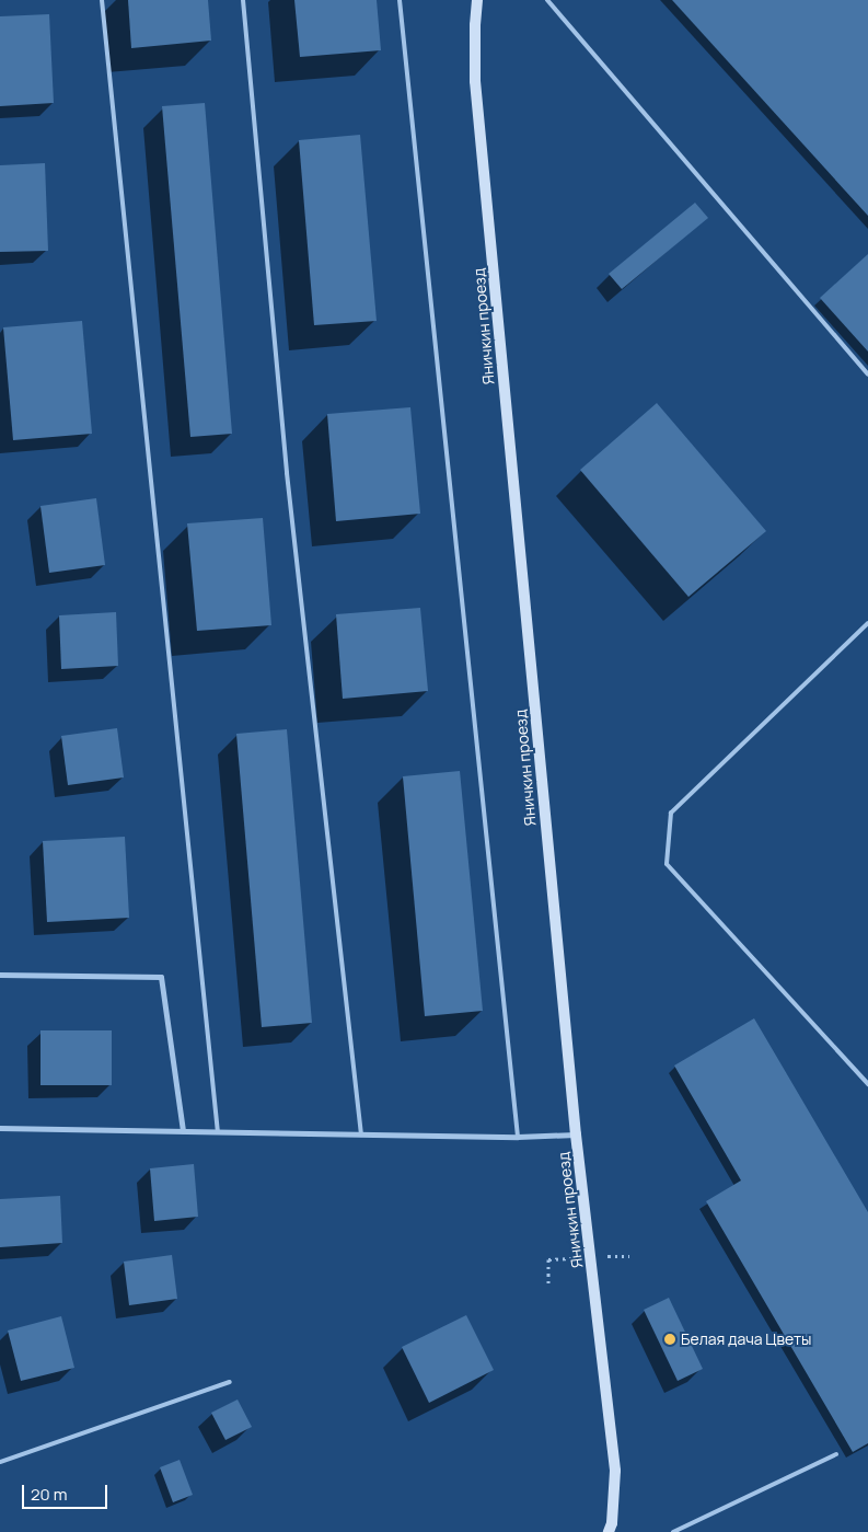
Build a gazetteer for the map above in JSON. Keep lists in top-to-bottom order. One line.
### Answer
{"streets":{"street":["Яничкин проезд"]},"places":["Белая дача Цветы"],"scale_bar":"20 m"}
